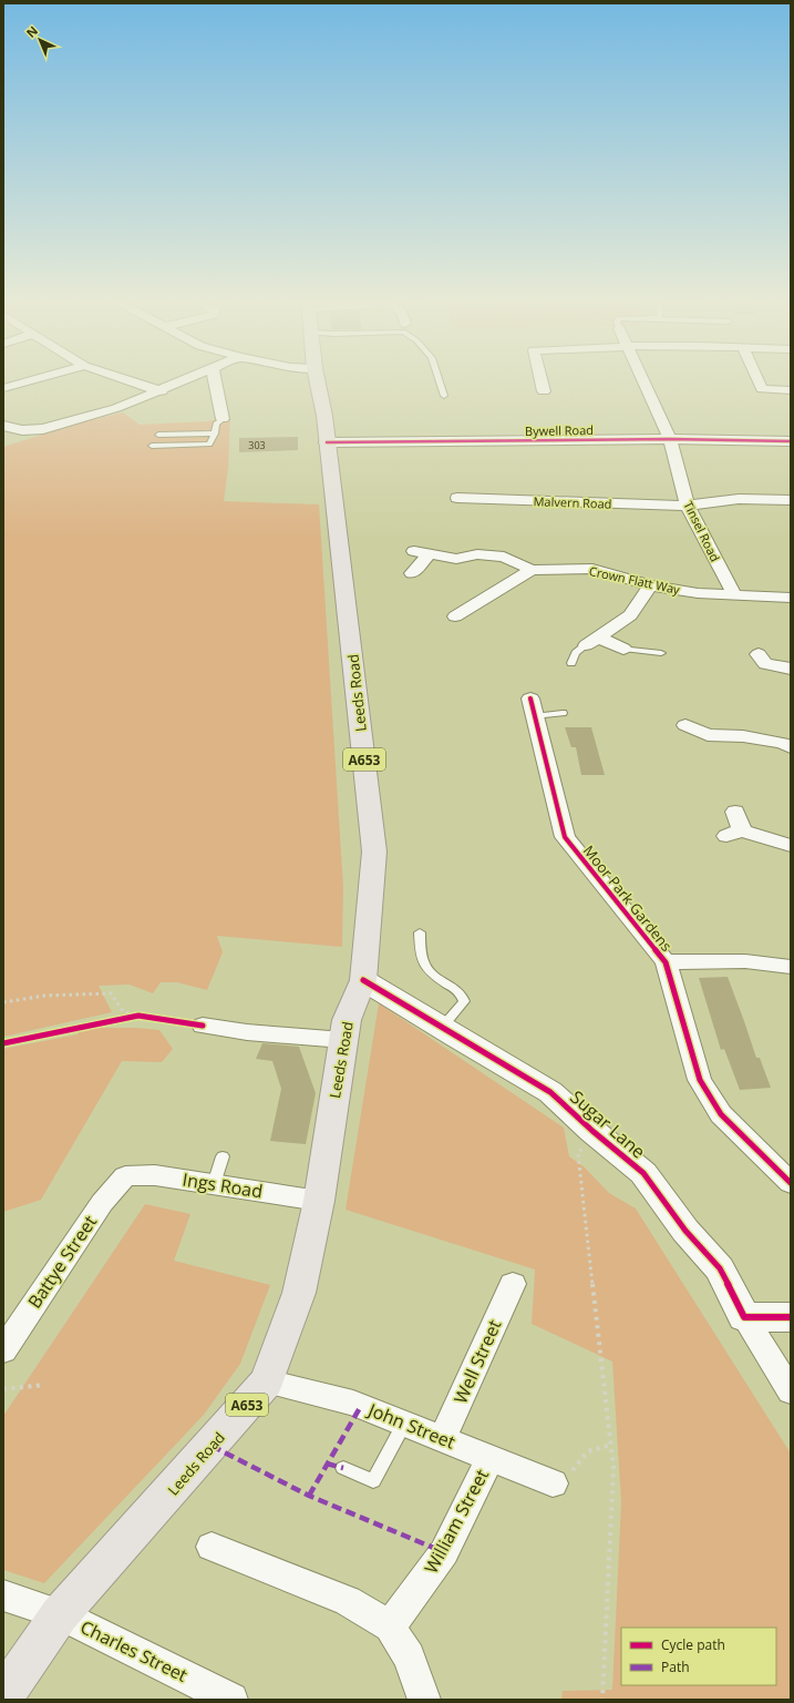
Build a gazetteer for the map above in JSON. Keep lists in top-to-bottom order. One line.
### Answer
{"streets":{"main road":["Leeds Road","A653"],"street":["Bywell Road","Malvern Road","Tinsel Road","Crown Flatt Way","Moor Park Gardens","Sugar Lane","Ings Road","Battye Street","Well Street","John Street","William Street","Charles Street"]},"crossings":[["Bywell Road","Tinsel Road"],["Bywell Road","Leeds Road"],["Malvern Road","Tinsel Road"],["Tinsel Road","Crown Flatt Way"],["Leeds Road","Sugar Lane"],["Leeds Road","Ings Road"],["Leeds Road","John Street"],["Leeds Road","Charles Street"],["Ings Road","Battye Street"],["Well Street","John Street"],["John Street","William Street"]],"house_numbers":["303"],"legend":["Cycle path","Path"],"north":"top left"}
